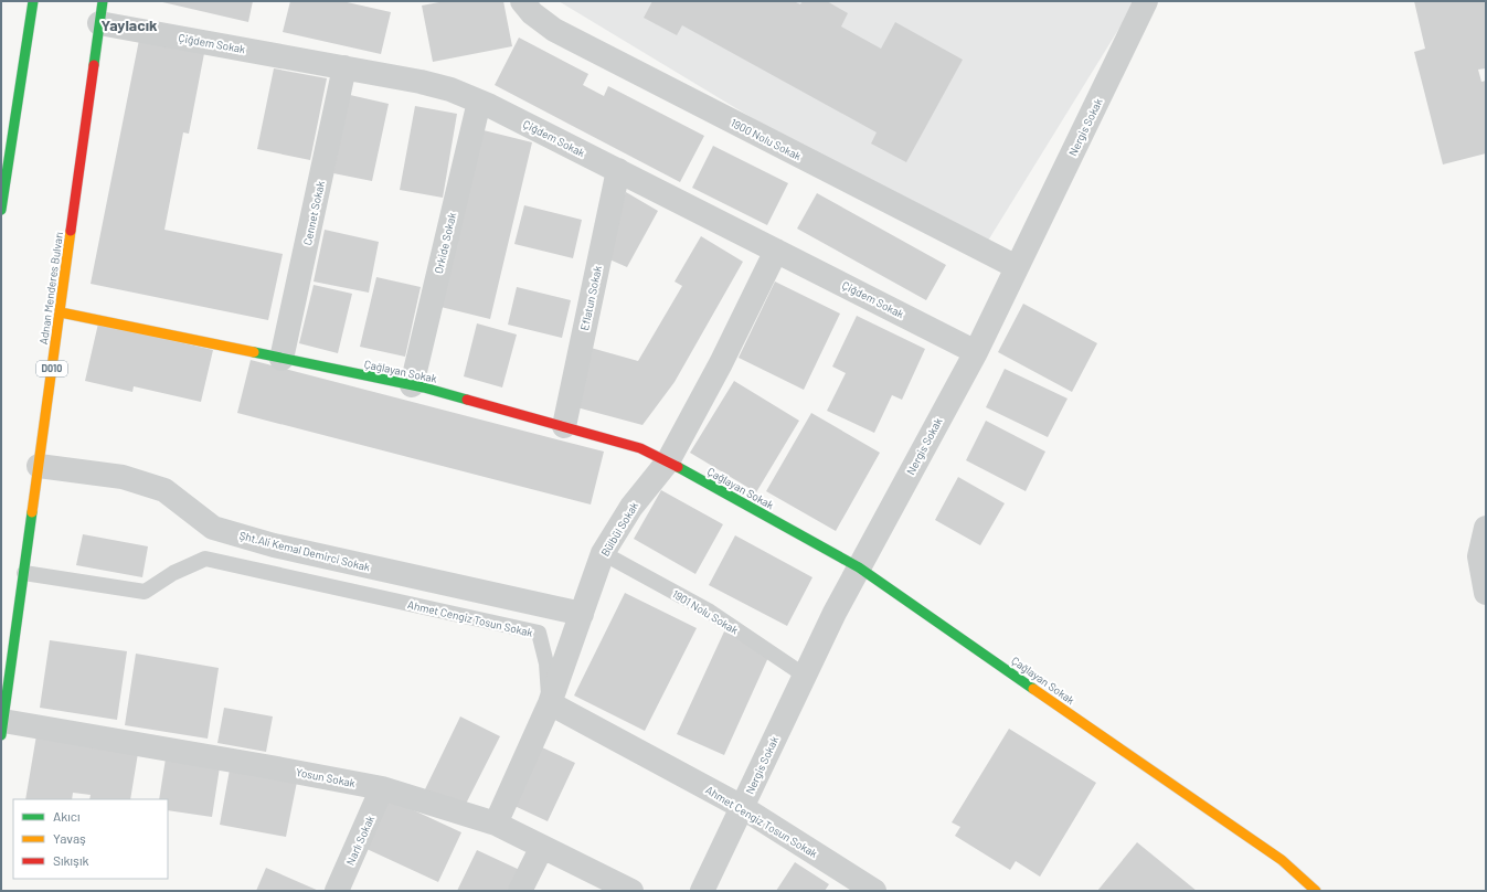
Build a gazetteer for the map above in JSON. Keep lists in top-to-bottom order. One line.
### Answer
{"streets":{"main road":["Adnan Menderes Bulvarı","D010","Çağlayan Sokak"],"street":["Çiğdem Sokak","Nergis Sokak","1900 Nolu Sokak","Cennet Sokak","Orkide Sokak","Eflatun Sokak","Bülbül Sokak","Şht.Ali Kemal Demirci Sokak","Ahmet Cengiz Tosun Sokak","Yosun Sokak","Narlı Sokak"],"lane":["1901 Nolu Sokak"]},"crossings":[["Çiğdem Sokak","Nergis Sokak"],["Çiğdem Sokak","Cennet Sokak"],["Çiğdem Sokak","Orkide Sokak"],["Çiğdem Sokak","Adnan Menderes Bulvarı"],["Çiğdem Sokak","Eflatun Sokak"],["Çiğdem Sokak","Bülbül Sokak"],["Nergis Sokak","1900 Nolu Sokak"],["Nergis Sokak","Çağlayan Sokak"],["Nergis Sokak","1901 Nolu Sokak"],["Nergis Sokak","Ahmet Cengiz Tosun Sokak"],["Cennet Sokak","Çağlayan Sokak"],["Orkide Sokak","Çağlayan Sokak"],["Adnan Menderes Bulvarı","Çağlayan Sokak"],["Adnan Menderes Bulvarı","Şht.Ali Kemal Demirci Sokak"],["Adnan Menderes Bulvarı","Ahmet Cengiz Tosun Sokak"],["Adnan Menderes Bulvarı","Yosun Sokak"],["Eflatun Sokak","Çağlayan Sokak"],["Çağlayan Sokak","Bülbül Sokak"],["Bülbül Sokak","Şht.Ali Kemal Demirci Sokak"],["Bülbül Sokak","1901 Nolu Sokak"],["Bülbül Sokak","Ahmet Cengiz Tosun Sokak"],["Bülbül Sokak","Yosun Sokak"],["Yosun Sokak","Narlı Sokak"]],"districts":["Yaylacık"],"legend":["Akıcı","Yavaş","Sıkışık"]}
